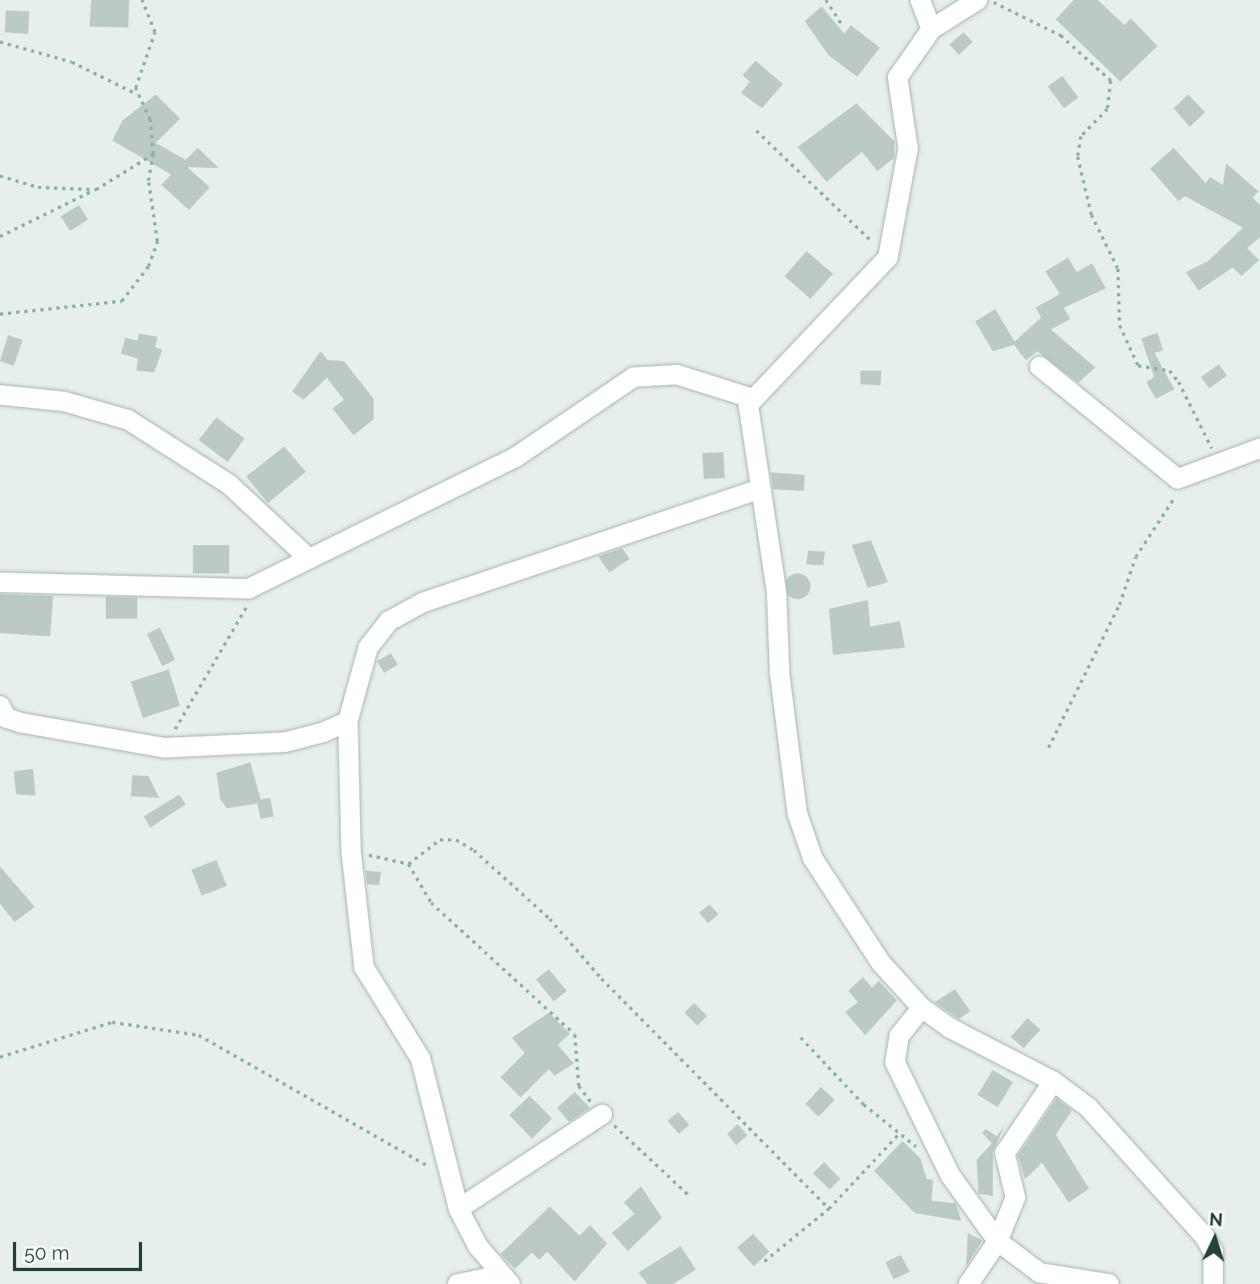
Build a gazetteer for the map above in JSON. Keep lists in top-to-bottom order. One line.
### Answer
{"scale_bar":"50 m","north":"top"}
